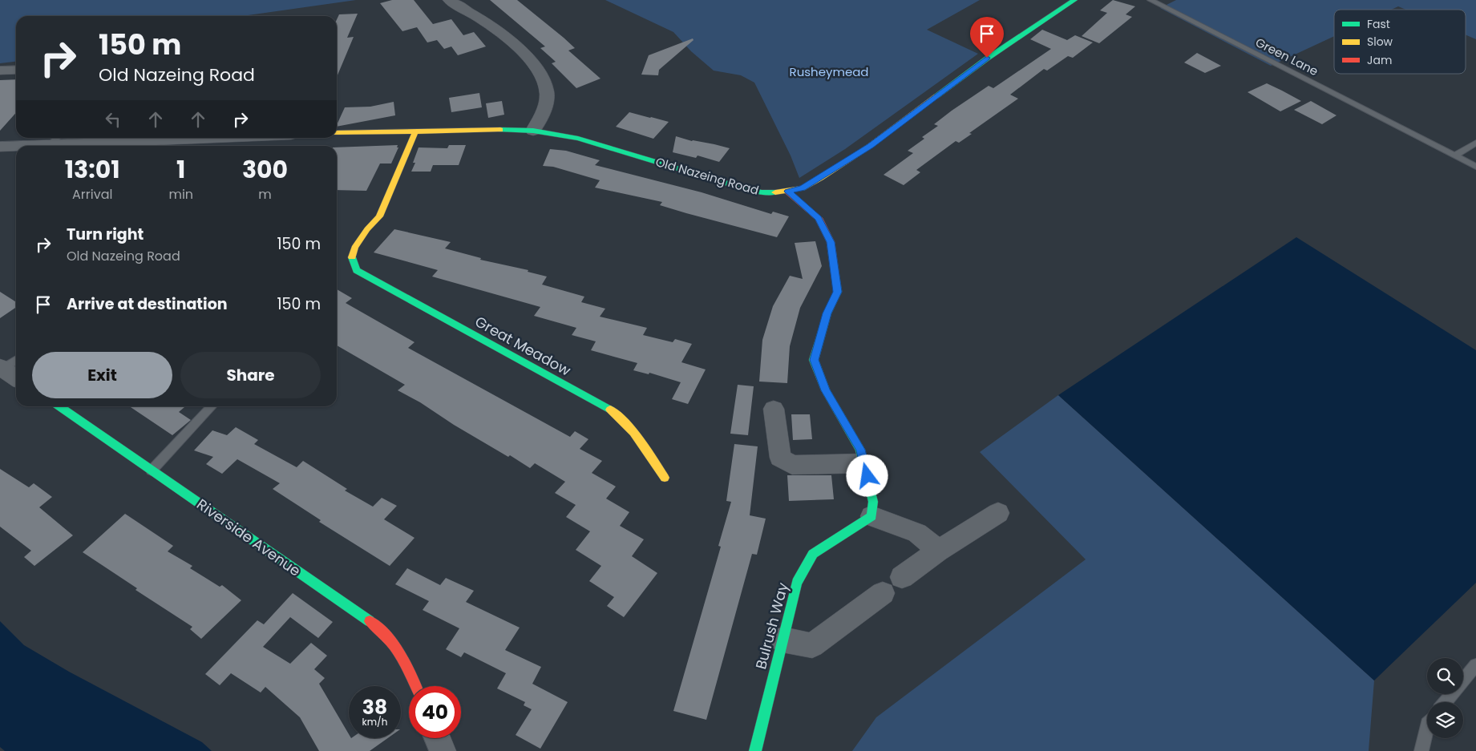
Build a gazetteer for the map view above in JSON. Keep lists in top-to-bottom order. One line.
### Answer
{"streets":{"street":["Old Nazeing Road","Great Meadow","Riverside Avenue","Bulrush Way"],"lane":["Green Lane"]},"crossings":[["Old Nazeing Road","Great Meadow"]],"parks":["Rusheymead"],"legend":["Fast","Slow","Jam"],"page":{"turn":["150 m","Old Nazeing Road"],"eta":["13:01","Arrival","1","min","300","m"],"list":[{"name":"Turn right","note":"Old Nazeing Road","value":"150 m"},{"name":"Arrive at destination","value":"150 m"}],"buttons":["Exit","Share"],"speed":"38 km/h","limit":"40"}}
